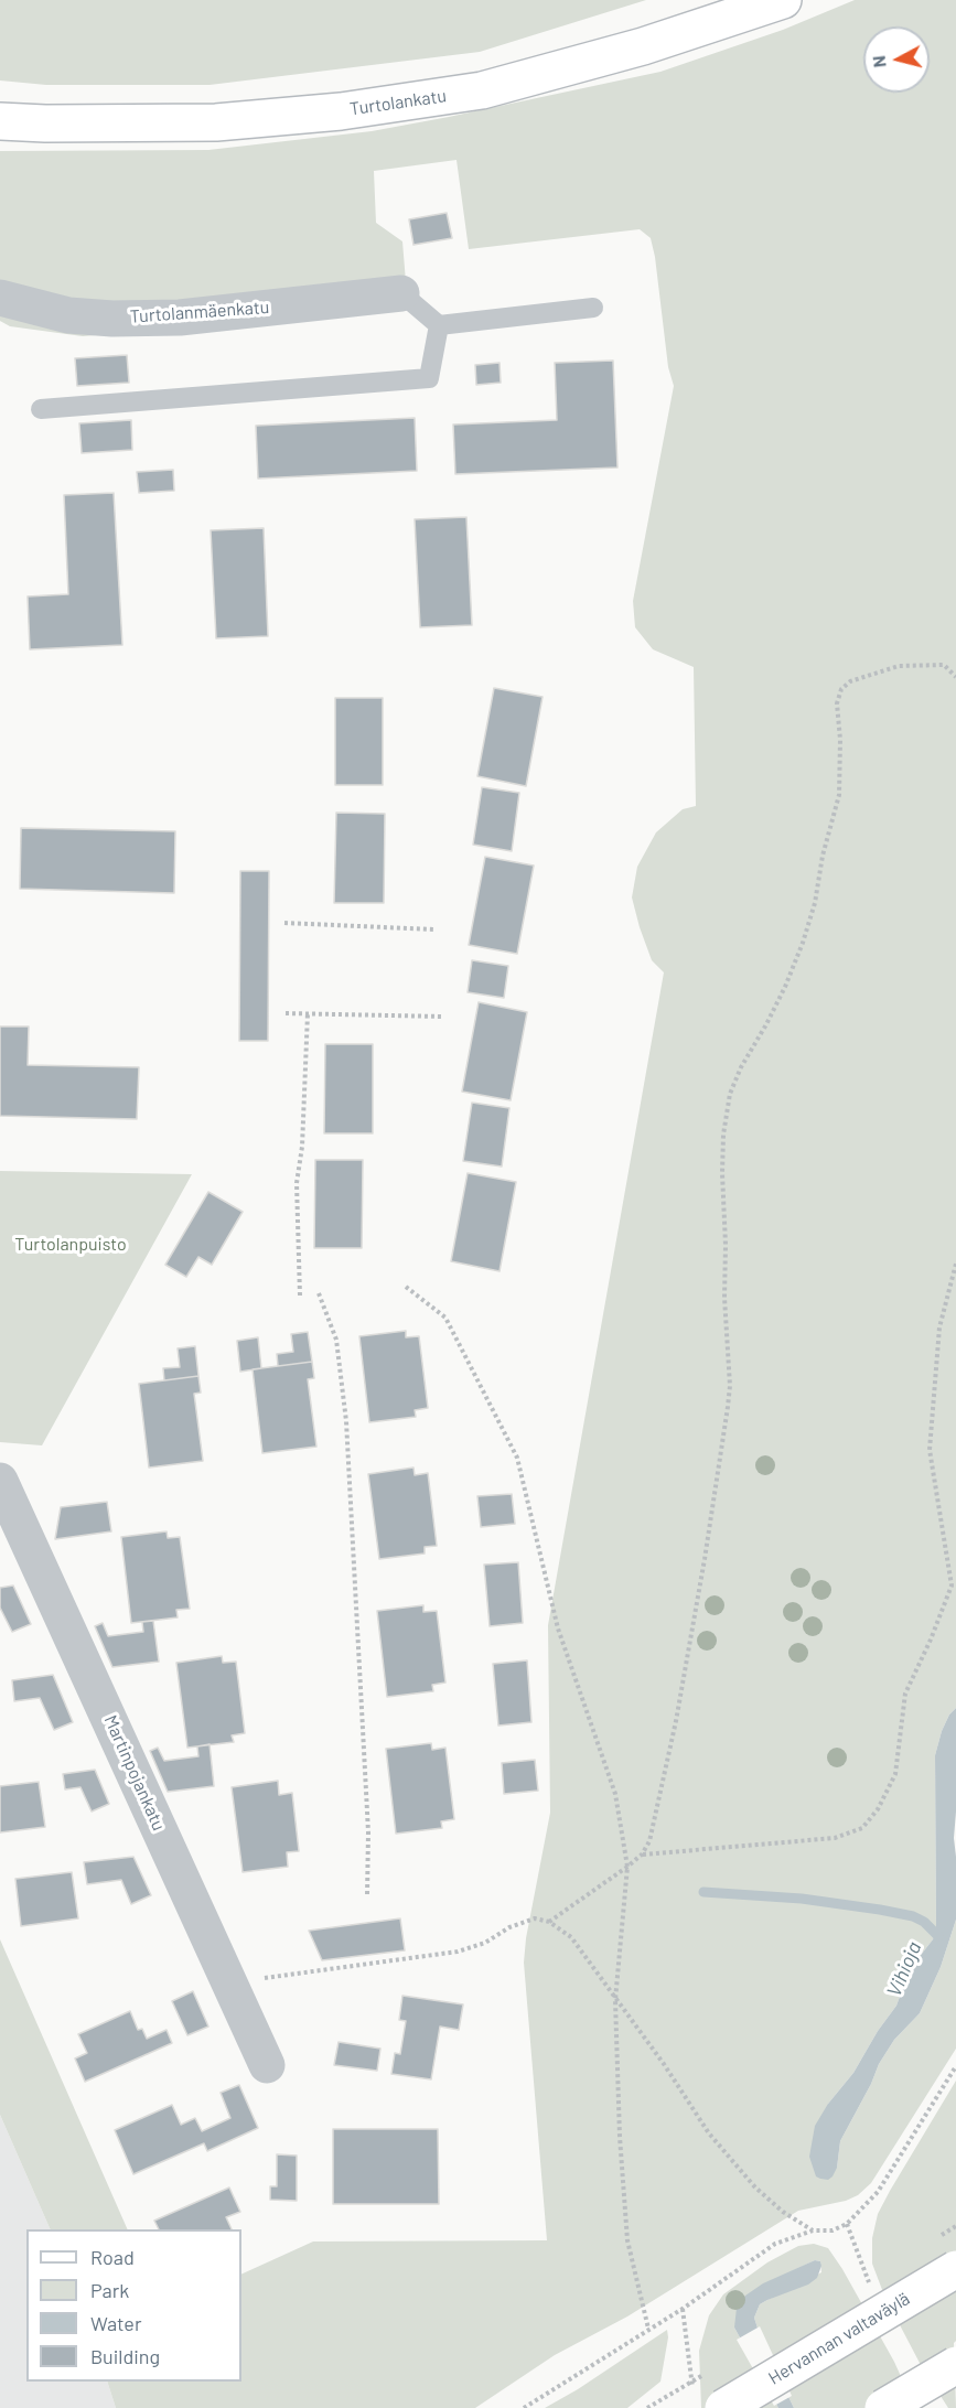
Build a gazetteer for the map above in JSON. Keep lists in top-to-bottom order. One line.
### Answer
{"streets":{"main road":["Turtolankatu","Hervannan valtaväylä"],"street":["Turtolanmäenkatu","Martinpojankatu"]},"water":["Vihioja"],"parks":["Turtolanpuisto"],"legend":["Road","Park","Water","Building"],"north":"left"}
